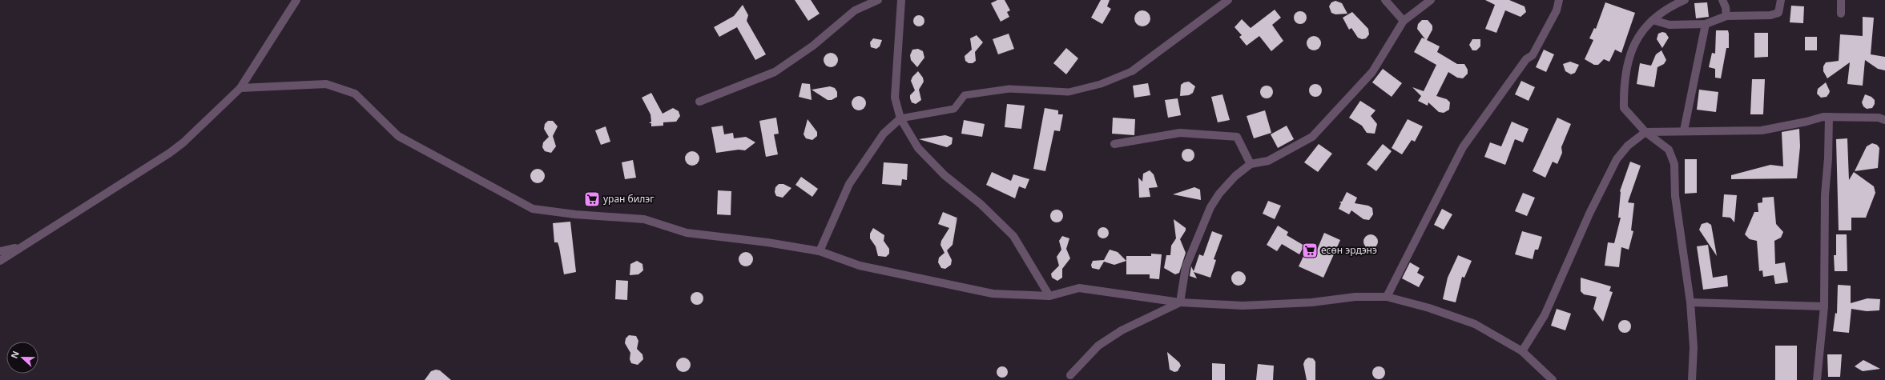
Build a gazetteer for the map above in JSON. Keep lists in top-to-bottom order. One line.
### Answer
{"places":{"supermarket":["уран билэг","есөн эрдэнэ"]},"north":"left"}
